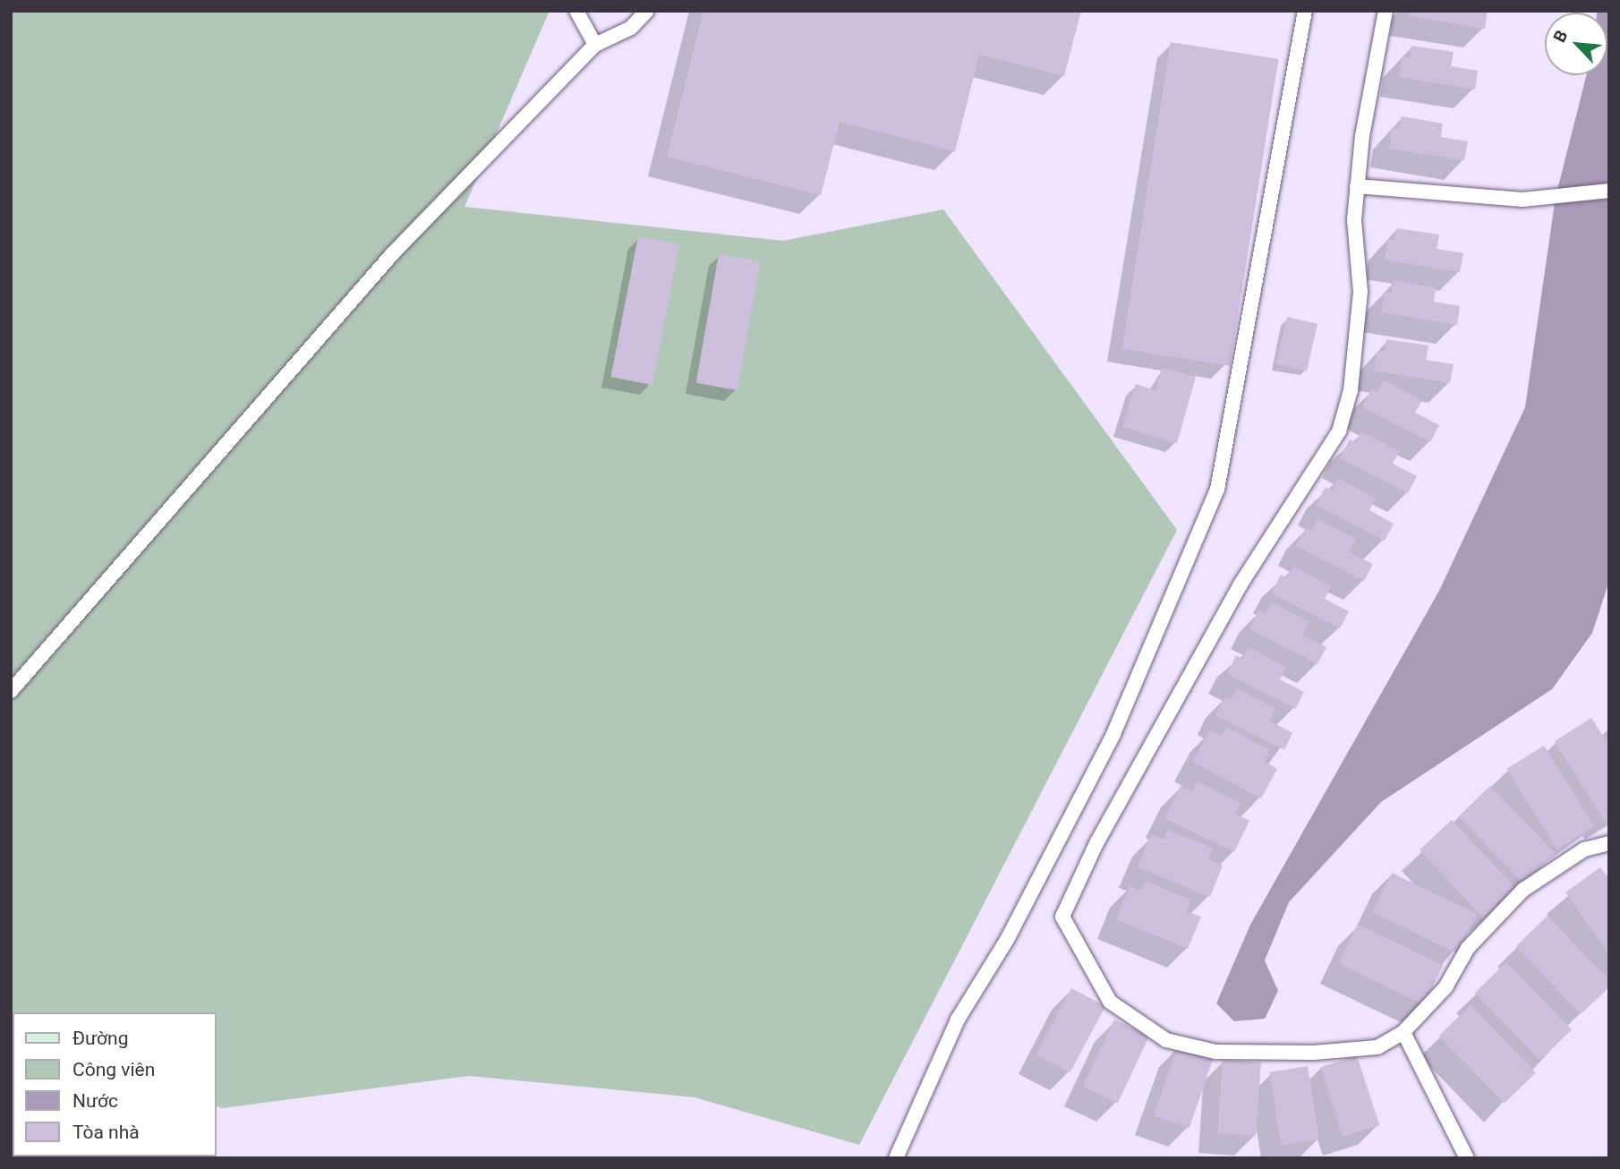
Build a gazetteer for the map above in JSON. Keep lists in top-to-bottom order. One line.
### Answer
{"legend":["Đường","Công viên","Nước","Tòa nhà"],"north":"top left"}
